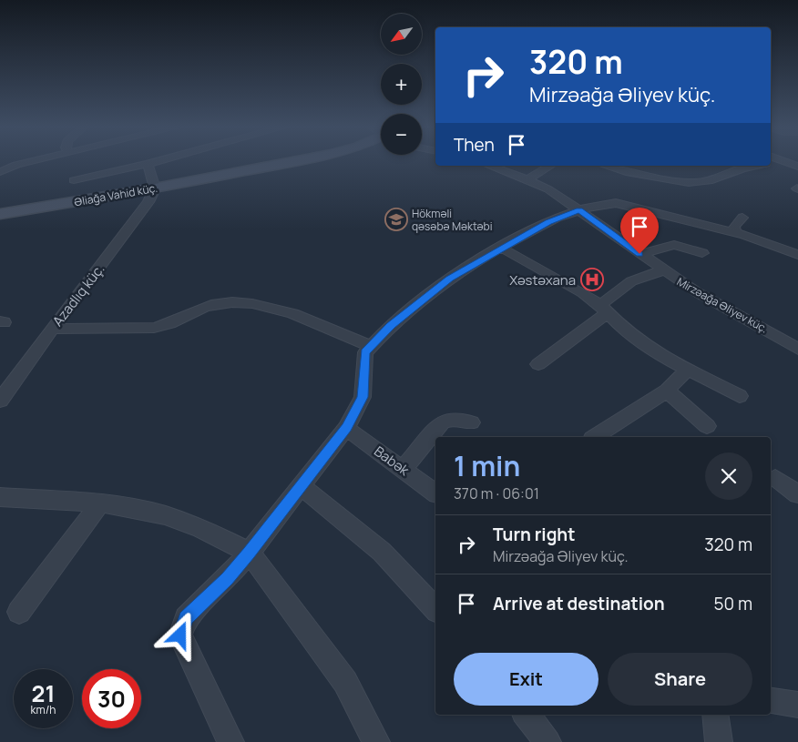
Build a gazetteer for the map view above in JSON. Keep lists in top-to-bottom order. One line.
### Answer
{"streets":{"street":["Əliağa Vahid küç.","Azadlıq küç.","Mirzəağa Əliyev küç.","Babək"]},"crossings":[["Əliağa Vahid küç.","Azadlıq küç."]],"places":{"school or university":["Hökməli qəsəbə Məktəbi"],"hospital":["Xəstəxana"]},"north":"bottom left","page":{"map_buttons":["+","−"],"turn":["320 m","Mirzəağa Əliyev küç."],"then":"Then","heading":["1 min","370 m · 06:01"],"list":[{"name":"Turn right","note":"Mirzəağa Əliyev küç.","value":"320 m"},{"name":"Arrive at destination","value":"50 m"}],"buttons":["Exit","Share"],"speed":"21 km/h","limit":"30"}}
